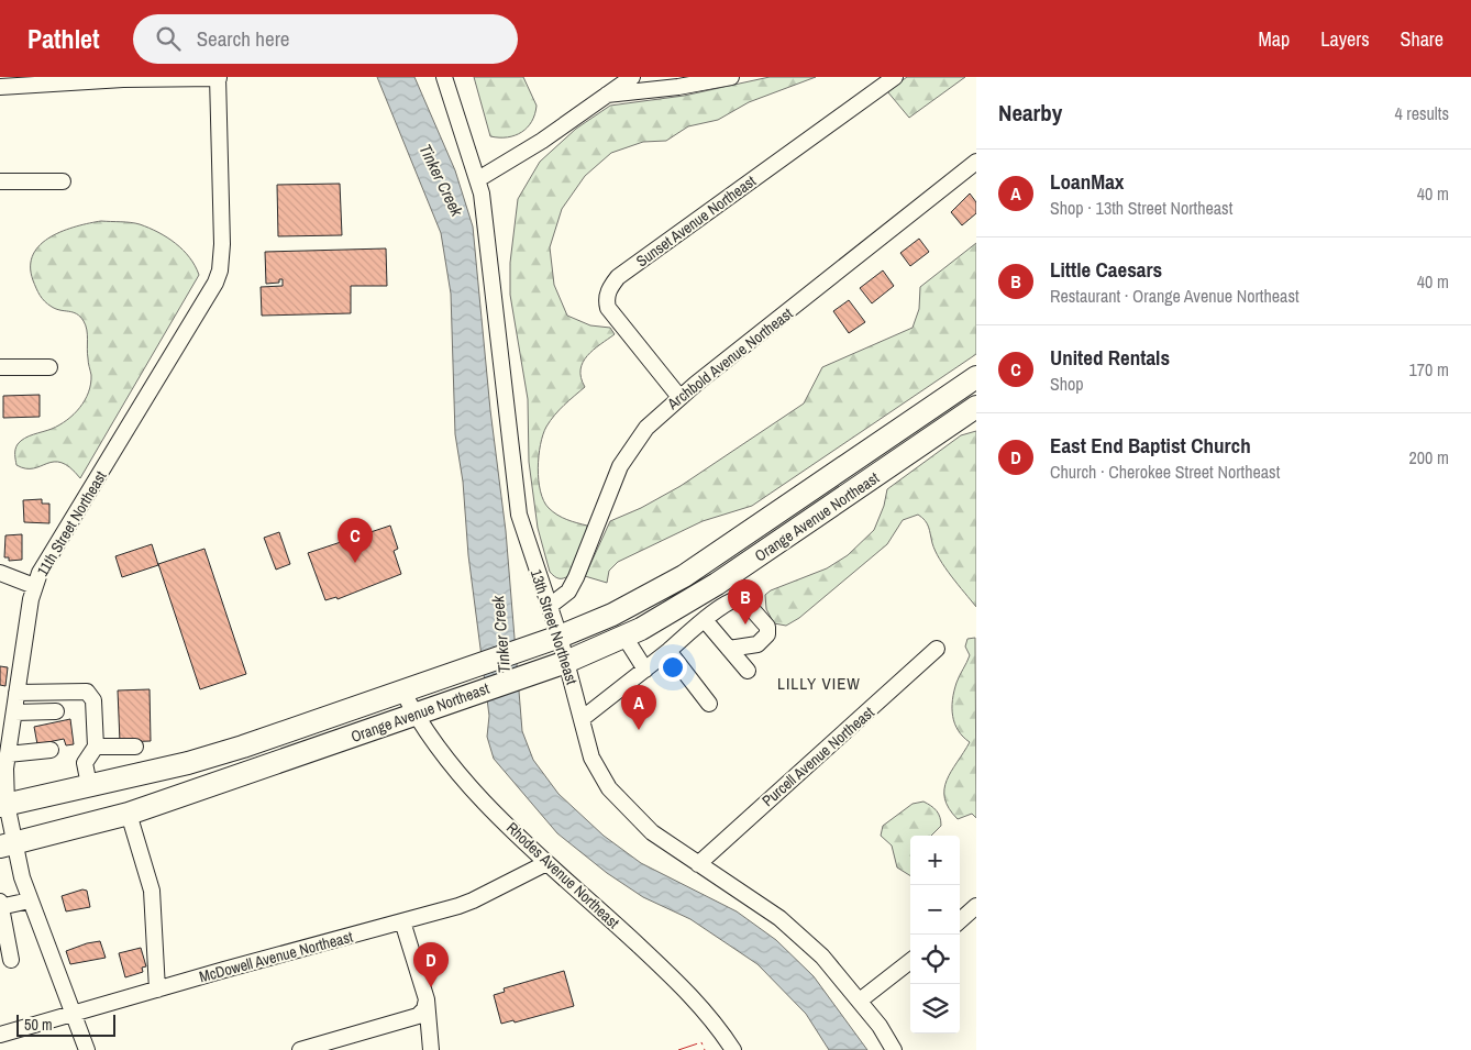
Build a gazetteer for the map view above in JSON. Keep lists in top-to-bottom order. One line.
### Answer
{"streets":{"highway":["Orange Avenue Northeast"],"street":["Sunset Avenue Northeast","Archbold Avenue Northeast","11th Street Northeast","13th Street Northeast","Purcell Avenue Northeast","Rhodes Avenue Northeast","McDowell Avenue Northeast"]},"crossings":[["Sunset Avenue Northeast","Archbold Avenue Northeast"],["Archbold Avenue Northeast","13th Street Northeast"],["Orange Avenue Northeast","11th Street Northeast"],["Orange Avenue Northeast","13th Street Northeast"],["Orange Avenue Northeast","Rhodes Avenue Northeast"],["11th Street Northeast","McDowell Avenue Northeast"],["13th Street Northeast","Purcell Avenue Northeast"],["Rhodes Avenue Northeast","McDowell Avenue Northeast"]],"districts":["LILLY VIEW"],"water":["Tinker Creek"],"scale_bar":"50 m","page":{"header":"Pathlet","search":"Search here","nav":["Map","Layers","Share"],"heading":["Nearby","4 results"],"list":[{"mark":"A","name":"LoanMax","note":"Shop · 13th Street Northeast","value":"40 m"},{"mark":"B","name":"Little Caesars","note":"Restaurant · Orange Avenue Northeast","value":"40 m"},{"mark":"C","name":"United Rentals","note":"Shop","value":"170 m"},{"mark":"D","name":"East End Baptist Church","note":"Church · Cherokee Street Northeast","value":"200 m"}],"pins":["C","B","A","D"],"map_buttons":["+","−"],"scale":"50 m"}}
